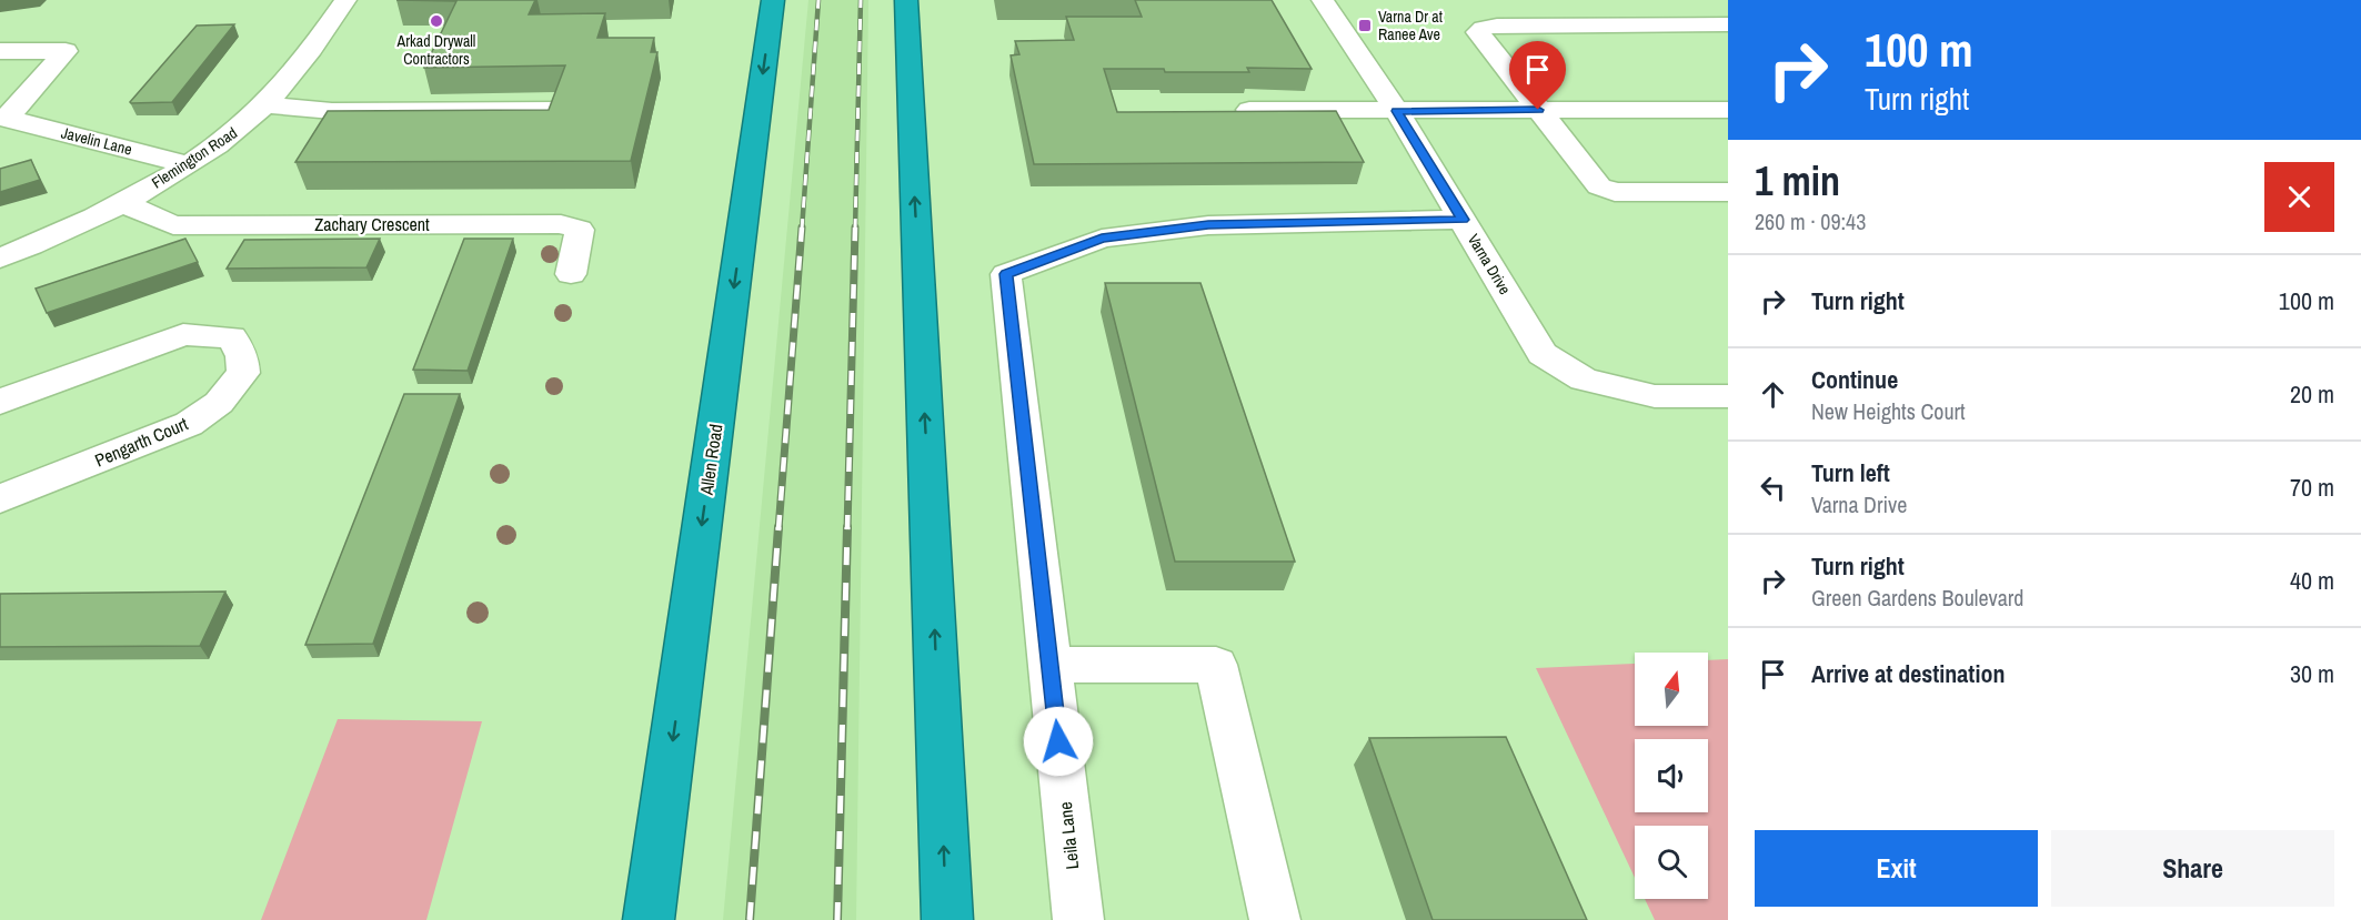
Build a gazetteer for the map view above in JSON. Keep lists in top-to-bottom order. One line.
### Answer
{"streets":{"highway":["Allen Road"],"street":["Javelin Lane","Flemington Road","Zachary Crescent","Varna Drive","Pengarth Court","Leila Lane"]},"crossings":[["Javelin Lane","Flemington Road"],["Flemington Road","Zachary Crescent"],["Varna Drive","Leila Lane"]],"places":{"other":["Arkad Drywall Contractors"],"transit":["Varna Dr at Ranee Ave"]},"north":"top","page":{"turn":["100 m","Turn right"],"heading":["1 min","260 m · 09:43"],"list":[{"name":"Turn right","value":"100 m"},{"name":"Continue","note":"New Heights Court","value":"20 m"},{"name":"Turn left","note":"Varna Drive","value":"70 m"},{"name":"Turn right","note":"Green Gardens Boulevard","value":"40 m"},{"name":"Arrive at destination","value":"30 m"}],"buttons":["Exit","Share"]}}
